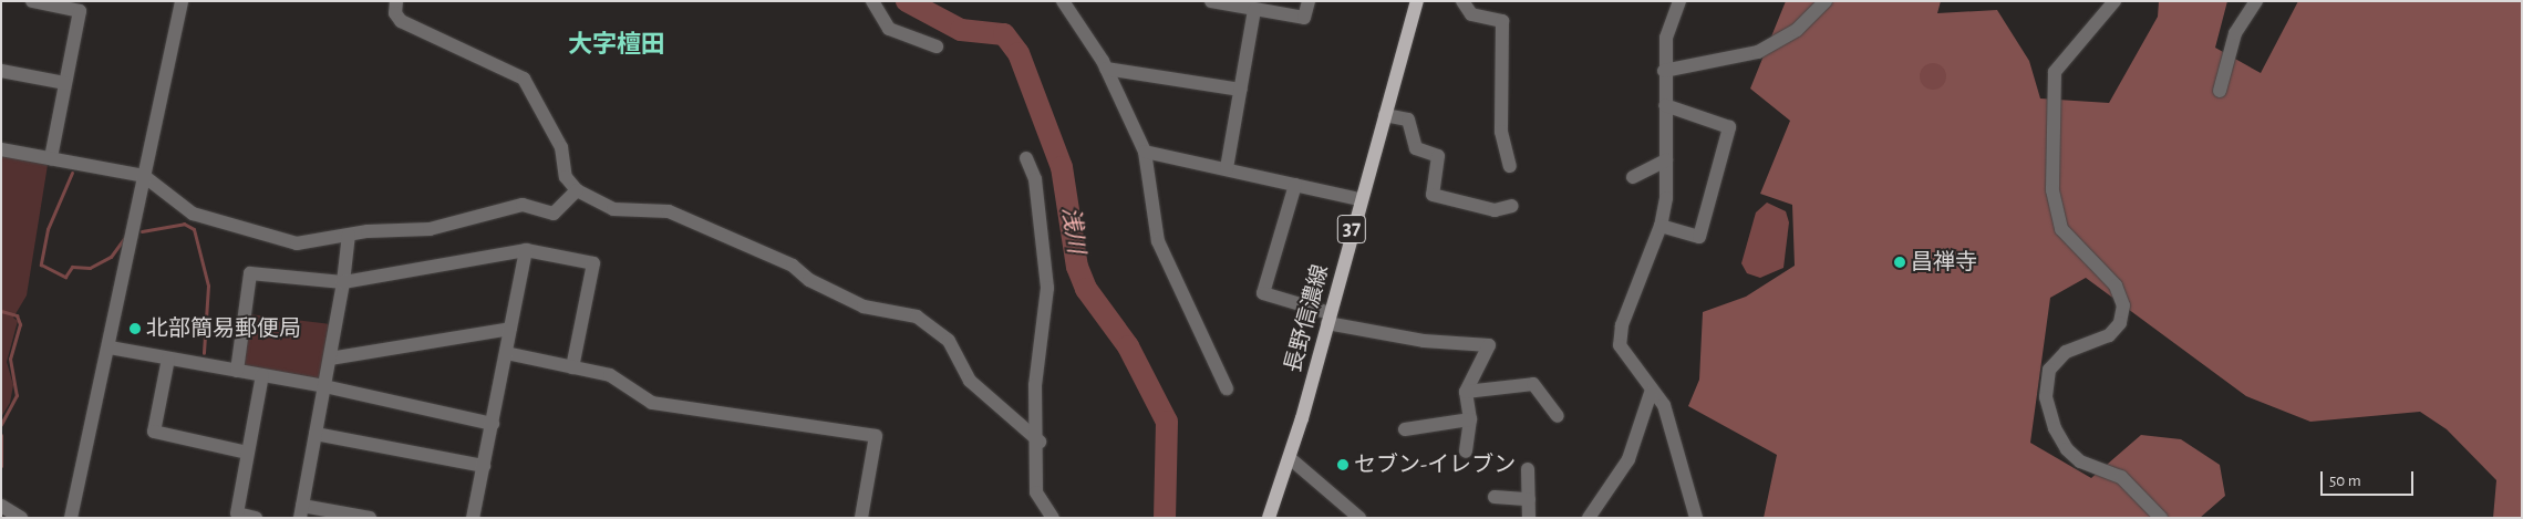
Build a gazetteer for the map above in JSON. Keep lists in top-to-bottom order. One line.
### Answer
{"streets":{"main road":["37","長野信濃線"]},"districts":["大字檀田"],"water":["浅川"],"places":["昌禅寺","北部簡易郵便局","セブン-イレブン"],"scale_bar":"50 m"}
